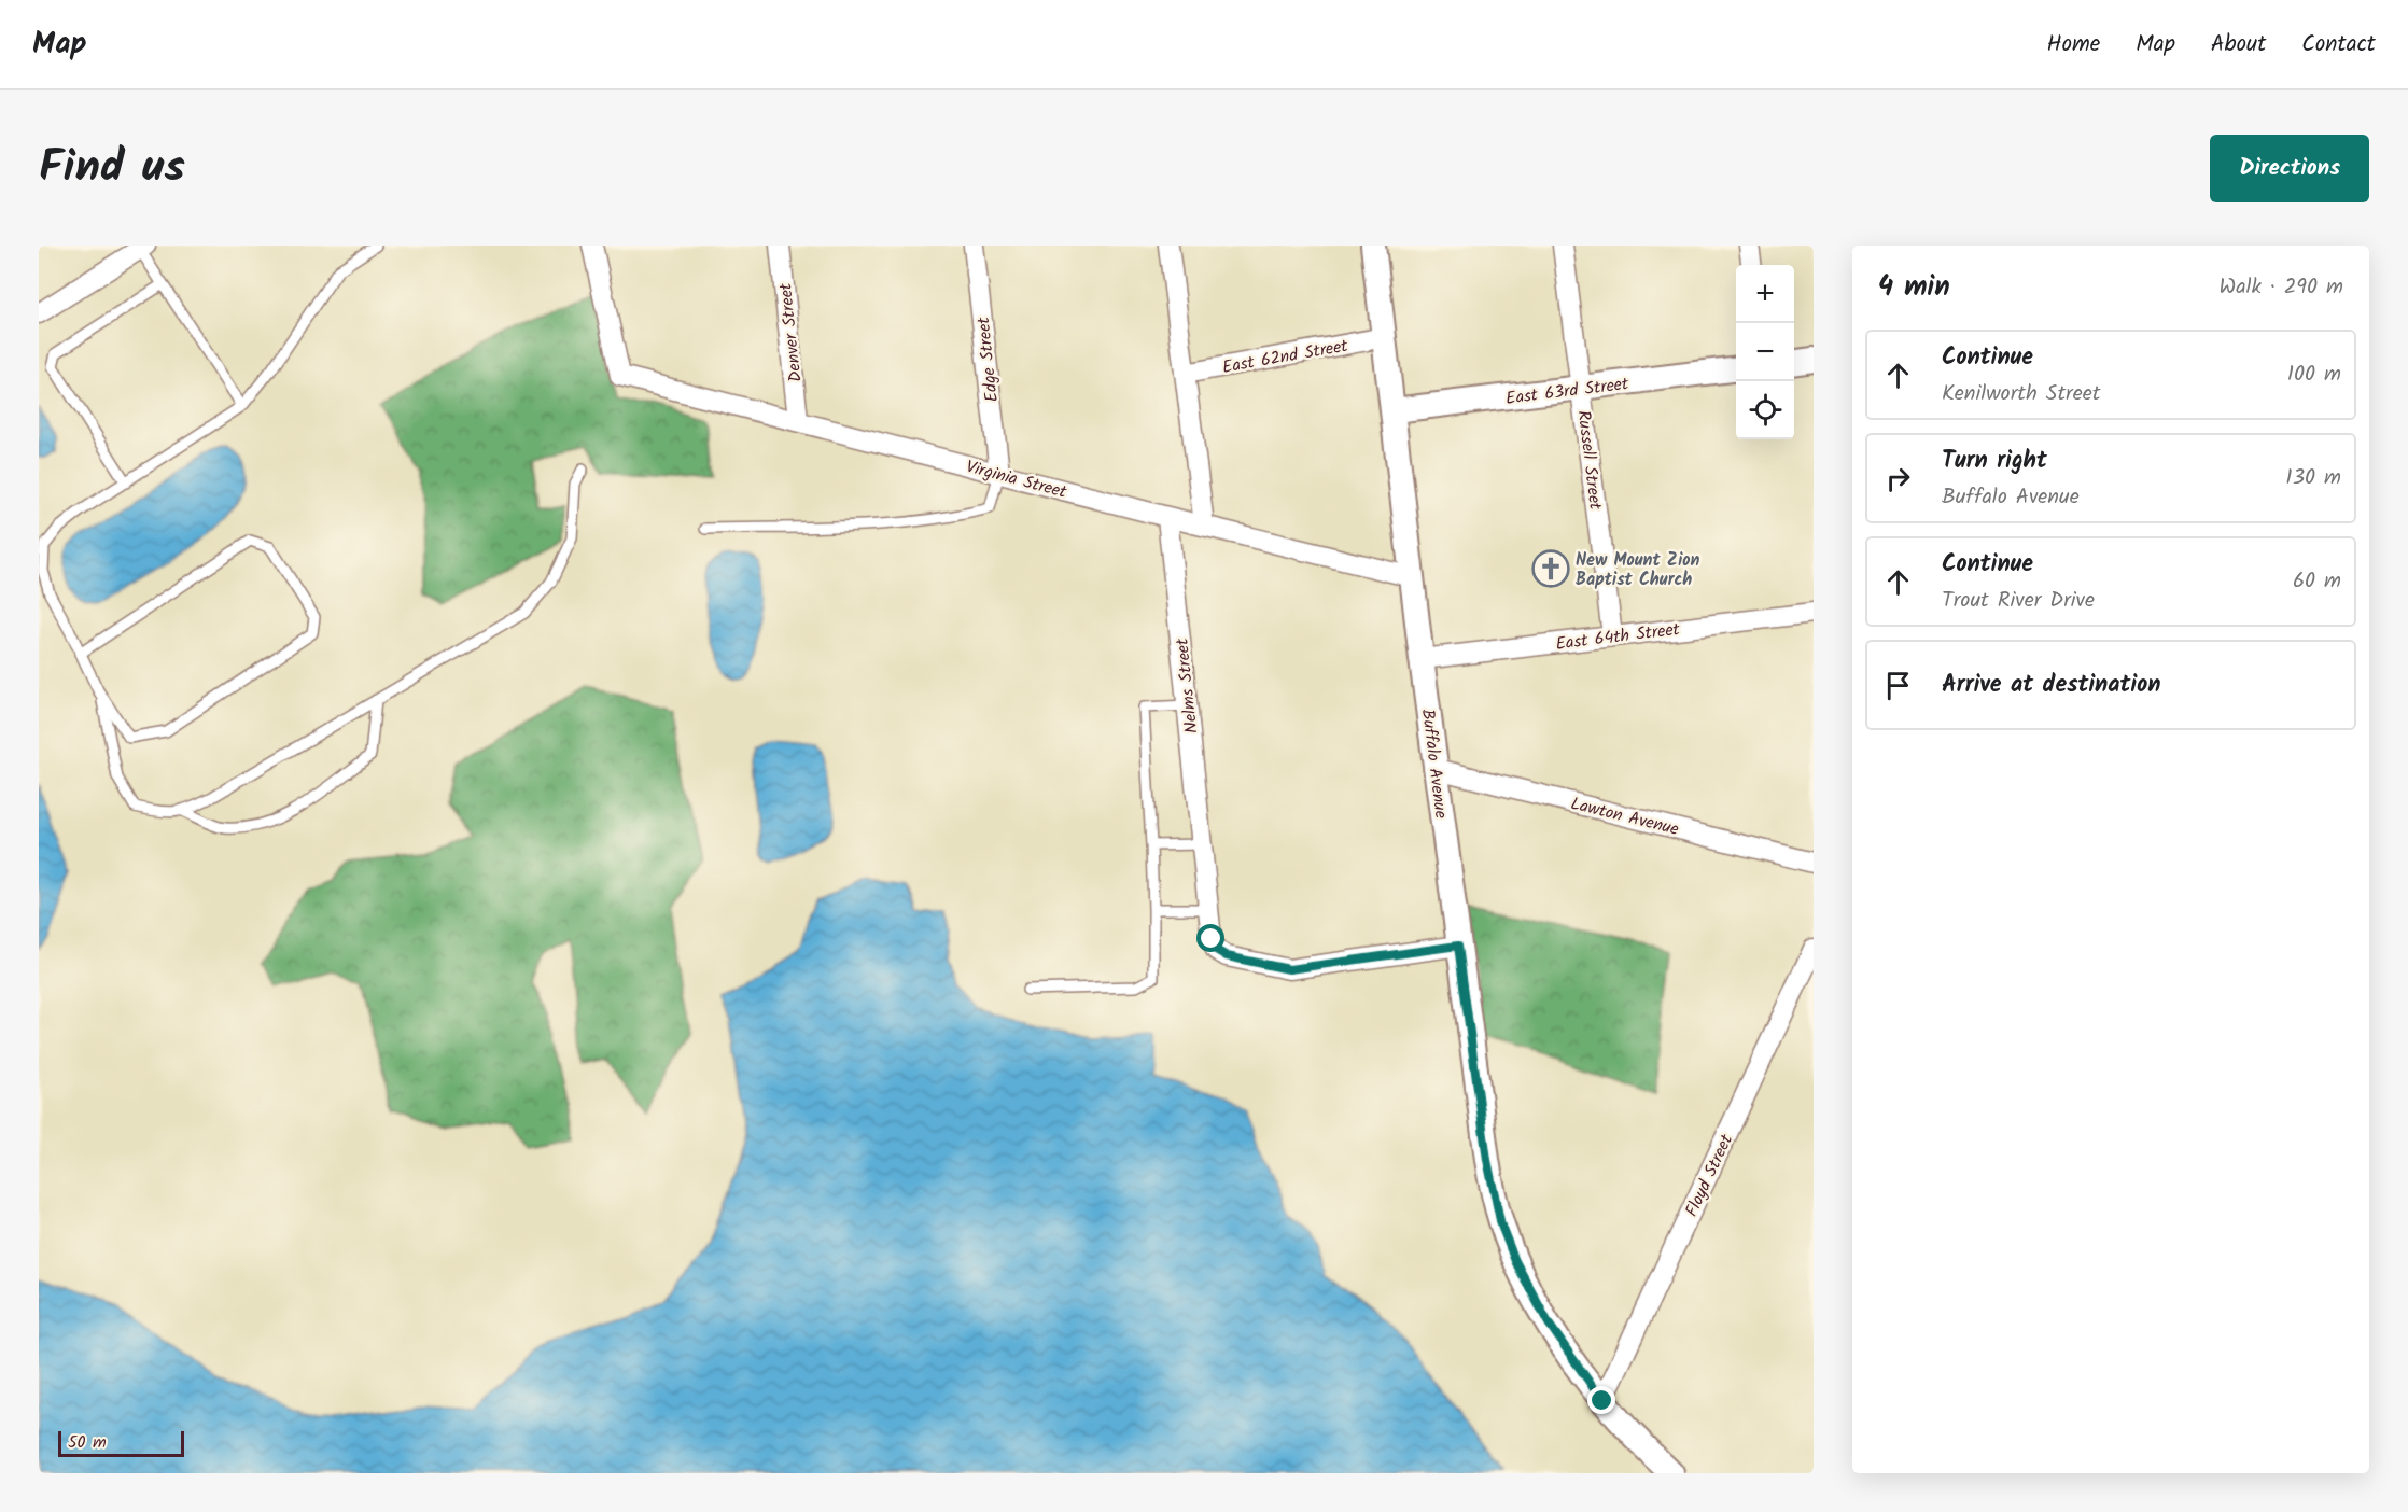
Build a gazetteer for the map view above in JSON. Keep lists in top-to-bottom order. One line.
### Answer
{"streets":{"street":["Denver Street","East 62nd Street","Edge Street","East 63rd Street","Russell Street","Virginia Street","East 64th Street","Nelms Street","Buffalo Avenue","Lawton Avenue","Floyd Street"]},"crossings":[["Denver Street","Virginia Street"],["East 62nd Street","Buffalo Avenue"],["Edge Street","Virginia Street"],["East 63rd Street","Russell Street"],["East 63rd Street","Buffalo Avenue"],["Russell Street","East 64th Street"],["Virginia Street","Nelms Street"],["Virginia Street","Buffalo Avenue"],["East 64th Street","Buffalo Avenue"],["Nelms Street","Buffalo Avenue"],["Buffalo Avenue","Lawton Avenue"],["Buffalo Avenue","Floyd Street"]],"places":{"church":["New Mount Zion Baptist Church"]},"scale_bar":"50 m","page":{"header":"Map","nav":["Home","Map","About","Contact"],"title":"Find us","buttons":"Directions","heading":["4 min","Walk · 290 m"],"map_buttons":["+","−"],"list":[["Continue","Kenilworth Street","100 m"],["Turn right","Buffalo Avenue","130 m"],["Continue","Trout River Drive","60 m"],"Arrive at destination"],"scale":"50 m"}}
